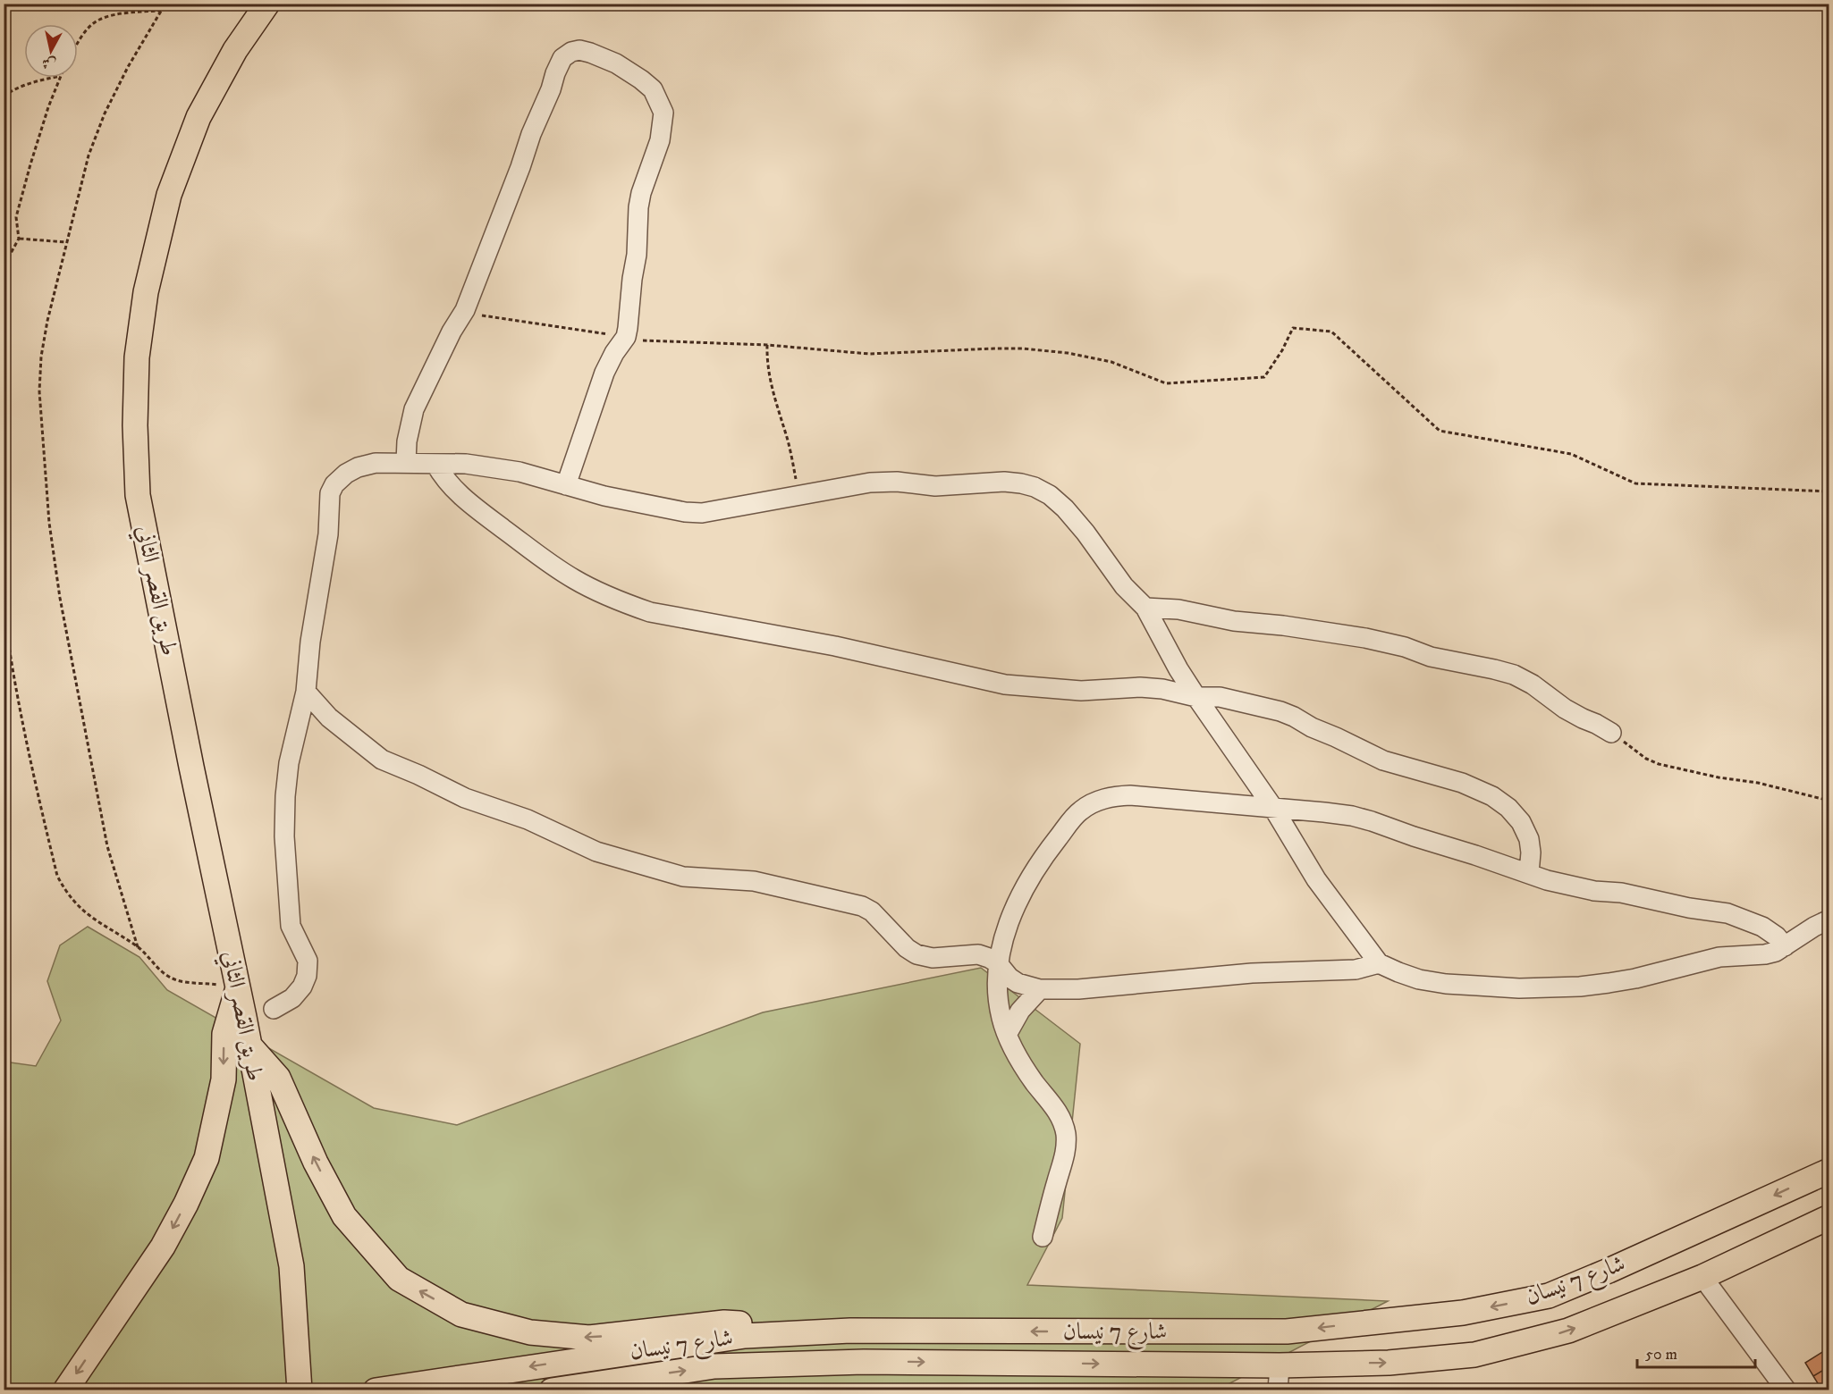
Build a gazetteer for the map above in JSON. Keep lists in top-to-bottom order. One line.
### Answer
{"streets":{"main road":["طريق القصر الثاني","شارع 7 نيسان"]},"scale_bar":"50 m","north":"bottom"}
